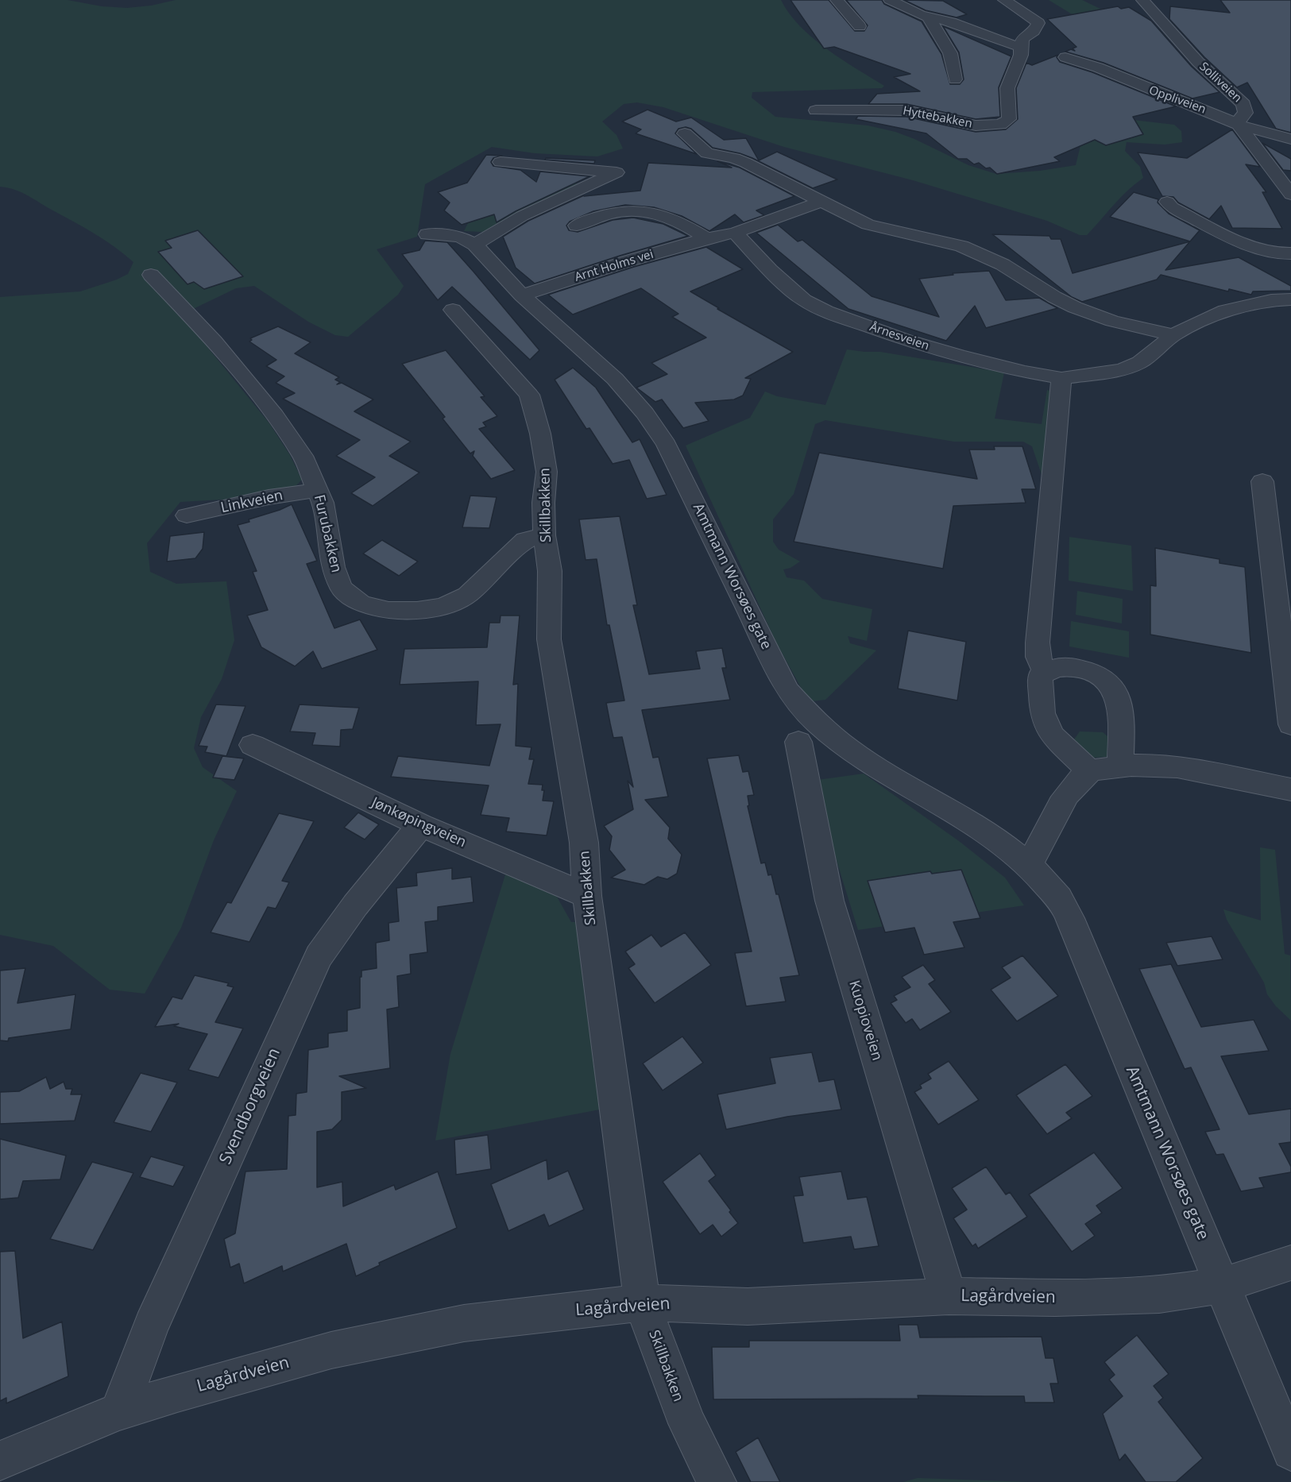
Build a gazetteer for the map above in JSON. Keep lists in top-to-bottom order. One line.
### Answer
{"streets":{"street":["Solliveien","Oppliveien","Hyttebakken","Arnt Holms vei","Årnesveien","Linkveien","Skillbakken","Furubakken","Amtmann Worsøes gate","Jønkøpingveien","Kuopioveien","Svendborgveien","Lagårdveien"]},"crossings":[["Solliveien","Oppliveien"],["Arnt Holms vei","Årnesveien"],["Arnt Holms vei","Amtmann Worsøes gate"],["Linkveien","Furubakken"],["Skillbakken","Furubakken"],["Skillbakken","Jønkøpingveien"],["Skillbakken","Lagårdveien"],["Amtmann Worsøes gate","Lagårdveien"],["Jønkøpingveien","Svendborgveien"],["Kuopioveien","Lagårdveien"],["Svendborgveien","Lagårdveien"]]}
